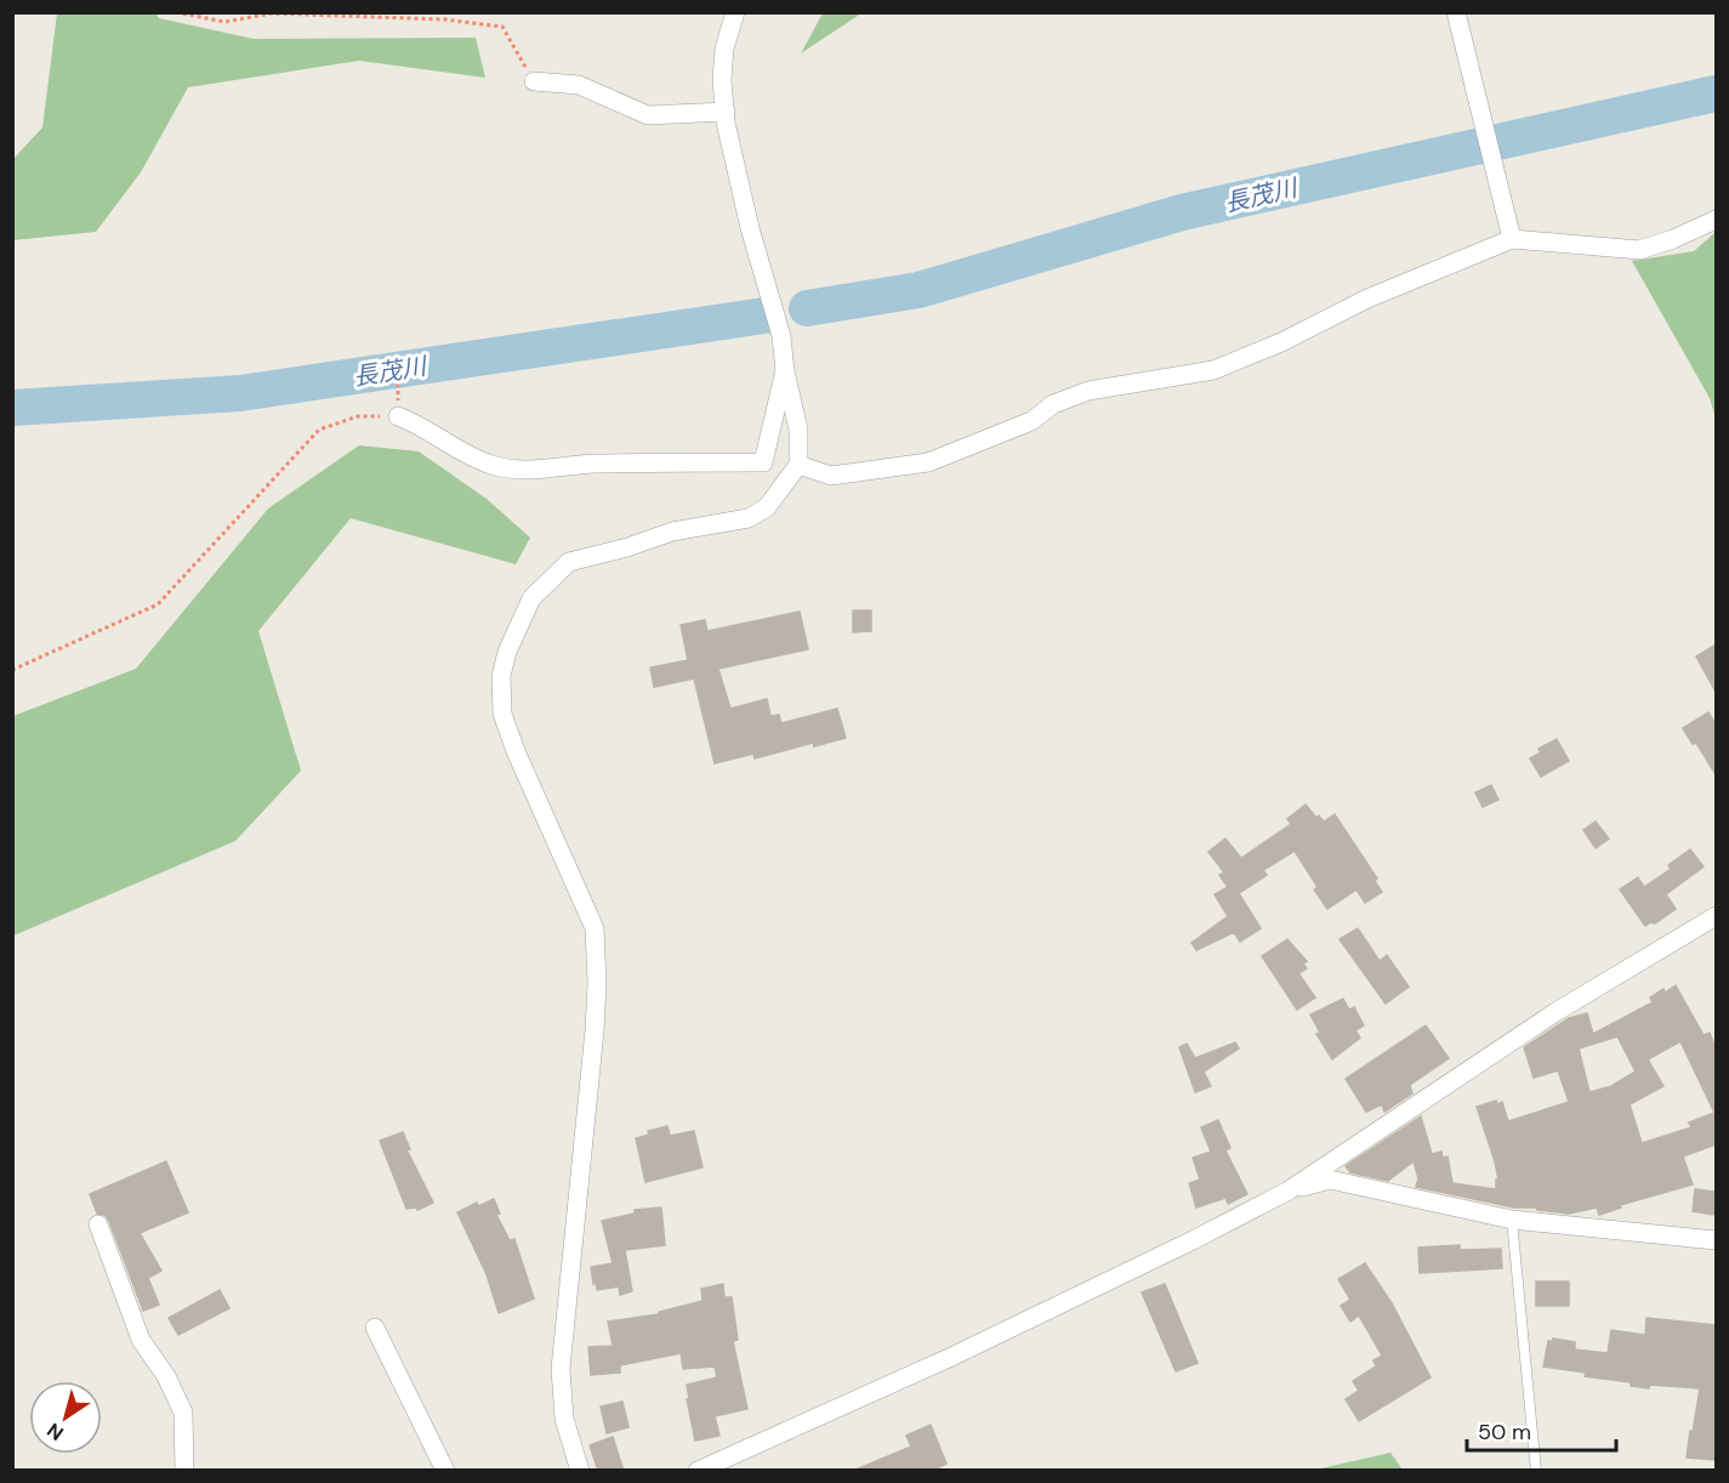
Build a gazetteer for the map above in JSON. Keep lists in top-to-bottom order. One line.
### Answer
{"water":["長茂川"],"scale_bar":"50 m","north":"bottom left"}
